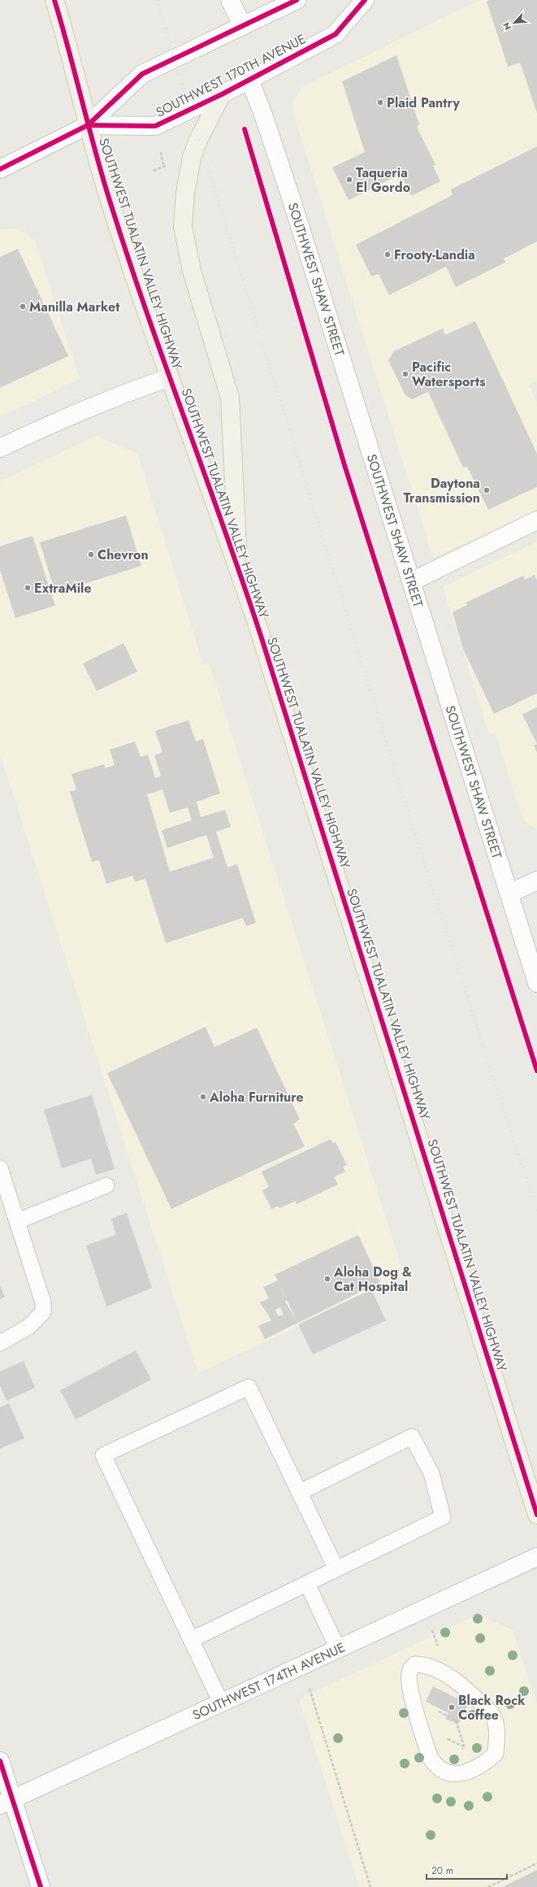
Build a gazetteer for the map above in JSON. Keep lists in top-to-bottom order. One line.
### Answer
{"streets":{"main road":["SOUTHWEST TUALATIN VALLEY HIGHWAY"],"street":["SOUTHWEST 170TH AVENUE","SOUTHWEST SHAW STREET","SOUTHWEST 174TH AVENUE"]},"crossings":[["SOUTHWEST 170TH AVENUE","SOUTHWEST TUALATIN VALLEY HIGHWAY"],["SOUTHWEST 170TH AVENUE","SOUTHWEST SHAW STREET"]],"places":["Plaid Pantry","Taqueria El Gordo","Frooty-Landia","Manilla Market","Pacific Watersports","Daytona Transmission","Chevron","ExtraMile","Aloha Furniture","Aloha Dog & Cat Hospital","Black Rock Coffee"],"scale_bar":"20 m","north":"bottom left"}
